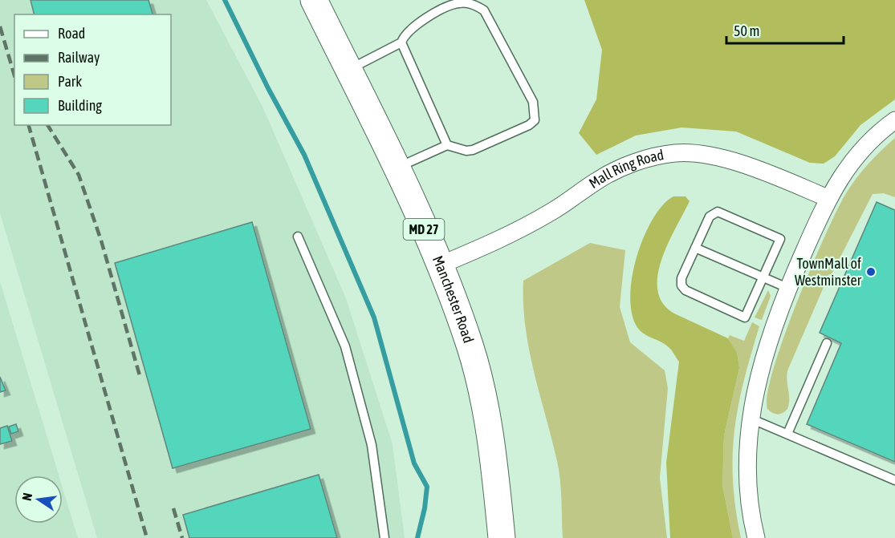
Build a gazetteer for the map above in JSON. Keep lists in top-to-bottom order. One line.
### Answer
{"streets":{"main road":["MD 27","Manchester Road"],"street":["Mall Ring Road"]},"crossings":[["Mall Ring Road","Manchester Road"]],"places":["TownMall of Westminster"],"legend":["Road","Railway","Park","Building"],"scale_bar":"50 m","north":"left"}
